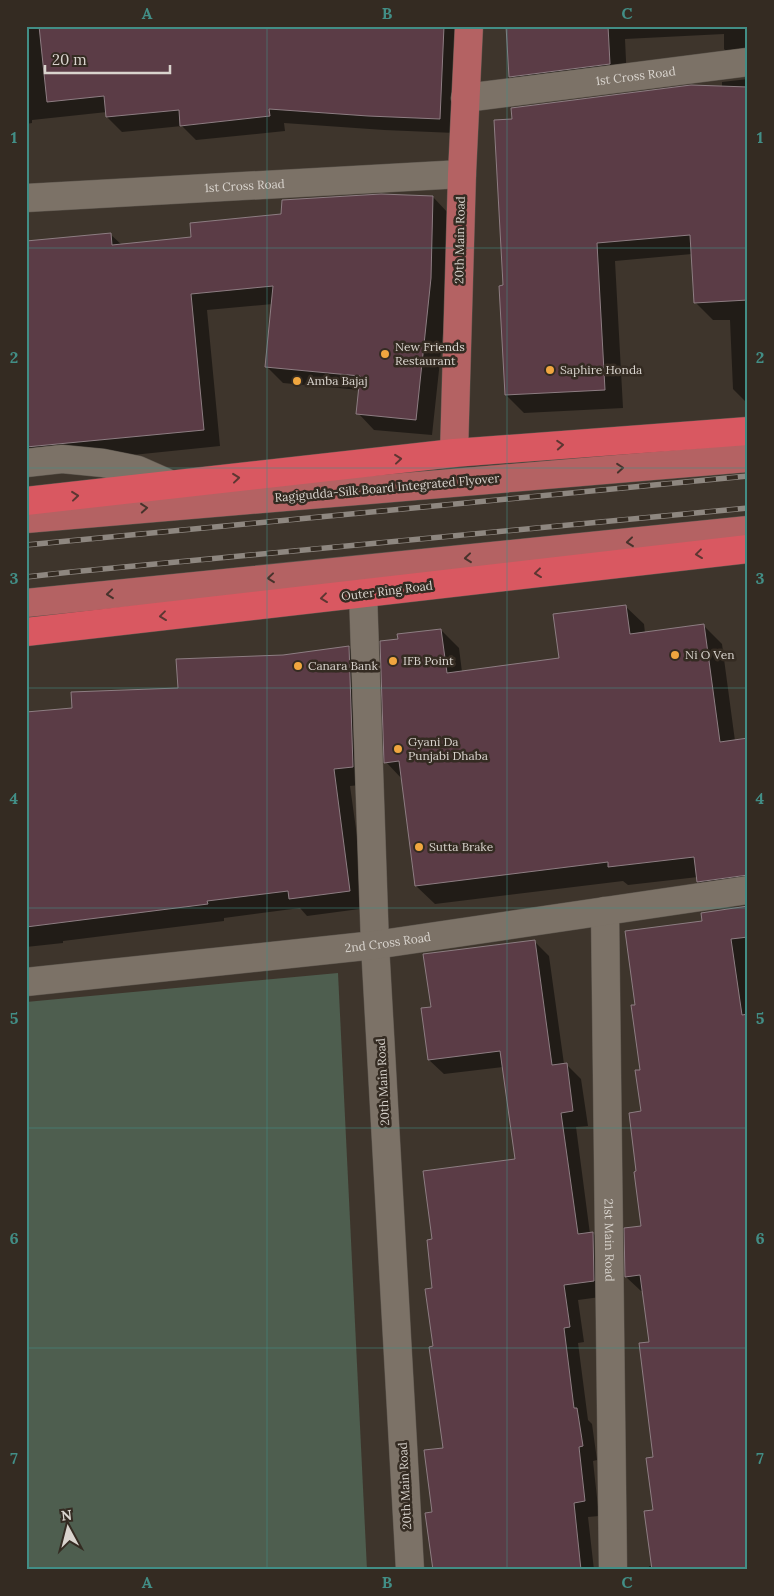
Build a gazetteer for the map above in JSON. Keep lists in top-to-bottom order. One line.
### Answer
{"streets":{"highway":["Outer Ring Road"],"main road":["20th Main Road","Ragigudda-Silk Board Integrated Flyover"],"street":["1st Cross Road","2nd Cross Road","21st Main Road"]},"crossings":[["1st Cross Road","20th Main Road"],["20th Main Road","Outer Ring Road"],["20th Main Road","2nd Cross Road"],["2nd Cross Road","21st Main Road"]],"places":["New Friends Restaurant","Saphire Honda","Amba Bajaj","Ni O Ven","IFB Point","Canara Bank","Gyani Da Punjabi Dhaba","Sutta Brake"],"scale_bar":"20 m","north":"top","grid":{"columns":["A","B","C"],"rows":["1","2","3","4","5","6","7"]}}
